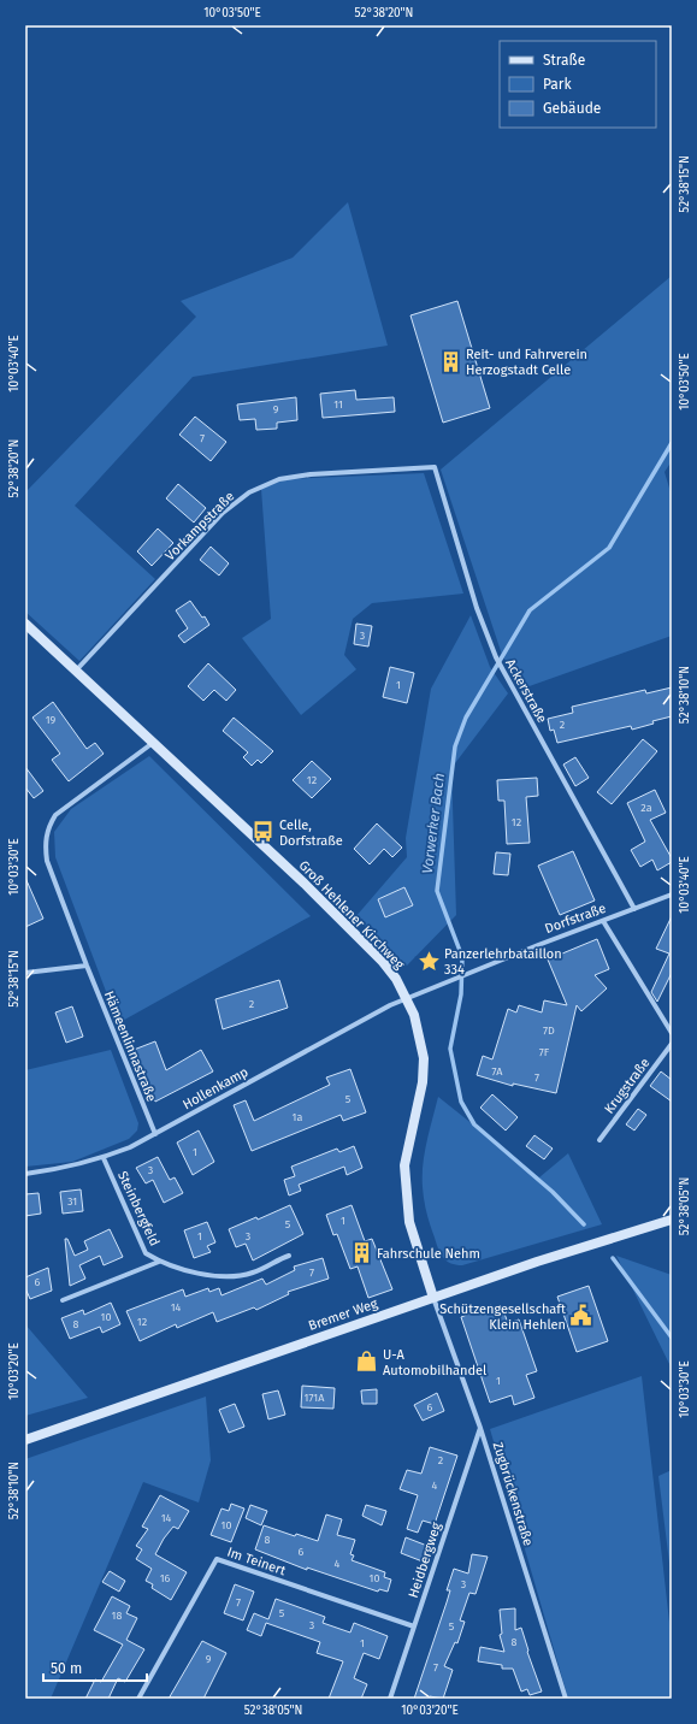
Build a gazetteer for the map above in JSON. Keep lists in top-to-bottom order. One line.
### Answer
{"streets":{"main road":["Groß Hehlener Kirchweg","Bremer Weg"],"street":["Vorkampstraße","Ackerstraße","Dorfstraße","Hämeenlinnastraße","Krugstraße","Hollenkamp","Steinbergfeld","Zugbrückenstraße","Heidbergweg","Im Teinert"]},"crossings":[["Vorkampstraße","Ackerstraße"],["Vorkampstraße","Groß Hehlener Kirchweg"],["Ackerstraße","Dorfstraße"],["Groß Hehlener Kirchweg","Dorfstraße"],["Groß Hehlener Kirchweg","Hämeenlinnastraße"],["Groß Hehlener Kirchweg","Hollenkamp"],["Groß Hehlener Kirchweg","Bremer Weg"],["Groß Hehlener Kirchweg","Zugbrückenstraße"],["Dorfstraße","Hollenkamp"],["Hämeenlinnastraße","Hollenkamp"],["Hollenkamp","Steinbergfeld"],["Bremer Weg","Zugbrückenstraße"],["Zugbrückenstraße","Heidbergweg"],["Heidbergweg","Im Teinert"]],"water":["Vorwerker Bach"],"places":{"building":["Reit- und Fahrverein Herzogstadt Celle","Fahrschule Nehm"],"bus stop":["Celle, Dorfstraße"],"place":["Panzerlehrbataillon 334"],"public building":["Schützengesellschaft Klein Hehlen"],"shop":["U-A Automobilhandel"]},"house_numbers":["11","9","7","3","1","19","2","12","2a","12","2","7D","7F","7A","7","5","1a","1","3","31","1","5","1","3","7","6","14","10","12","8","1","171A","6","2","4","14","10","8","6","4","16","10","3","7","5","18","3","5","8","1","9","7"],"legend":["Straße","Park","Gebäude"],"scale_bar":"50 m","coordinates":["10°03'50\"E","52°38'20\"N","52°38'15\"N","10°03'40\"E","52°38'10\"N","10°03'30\"E","52°38'05\"N","10°03'20\"E"]}
